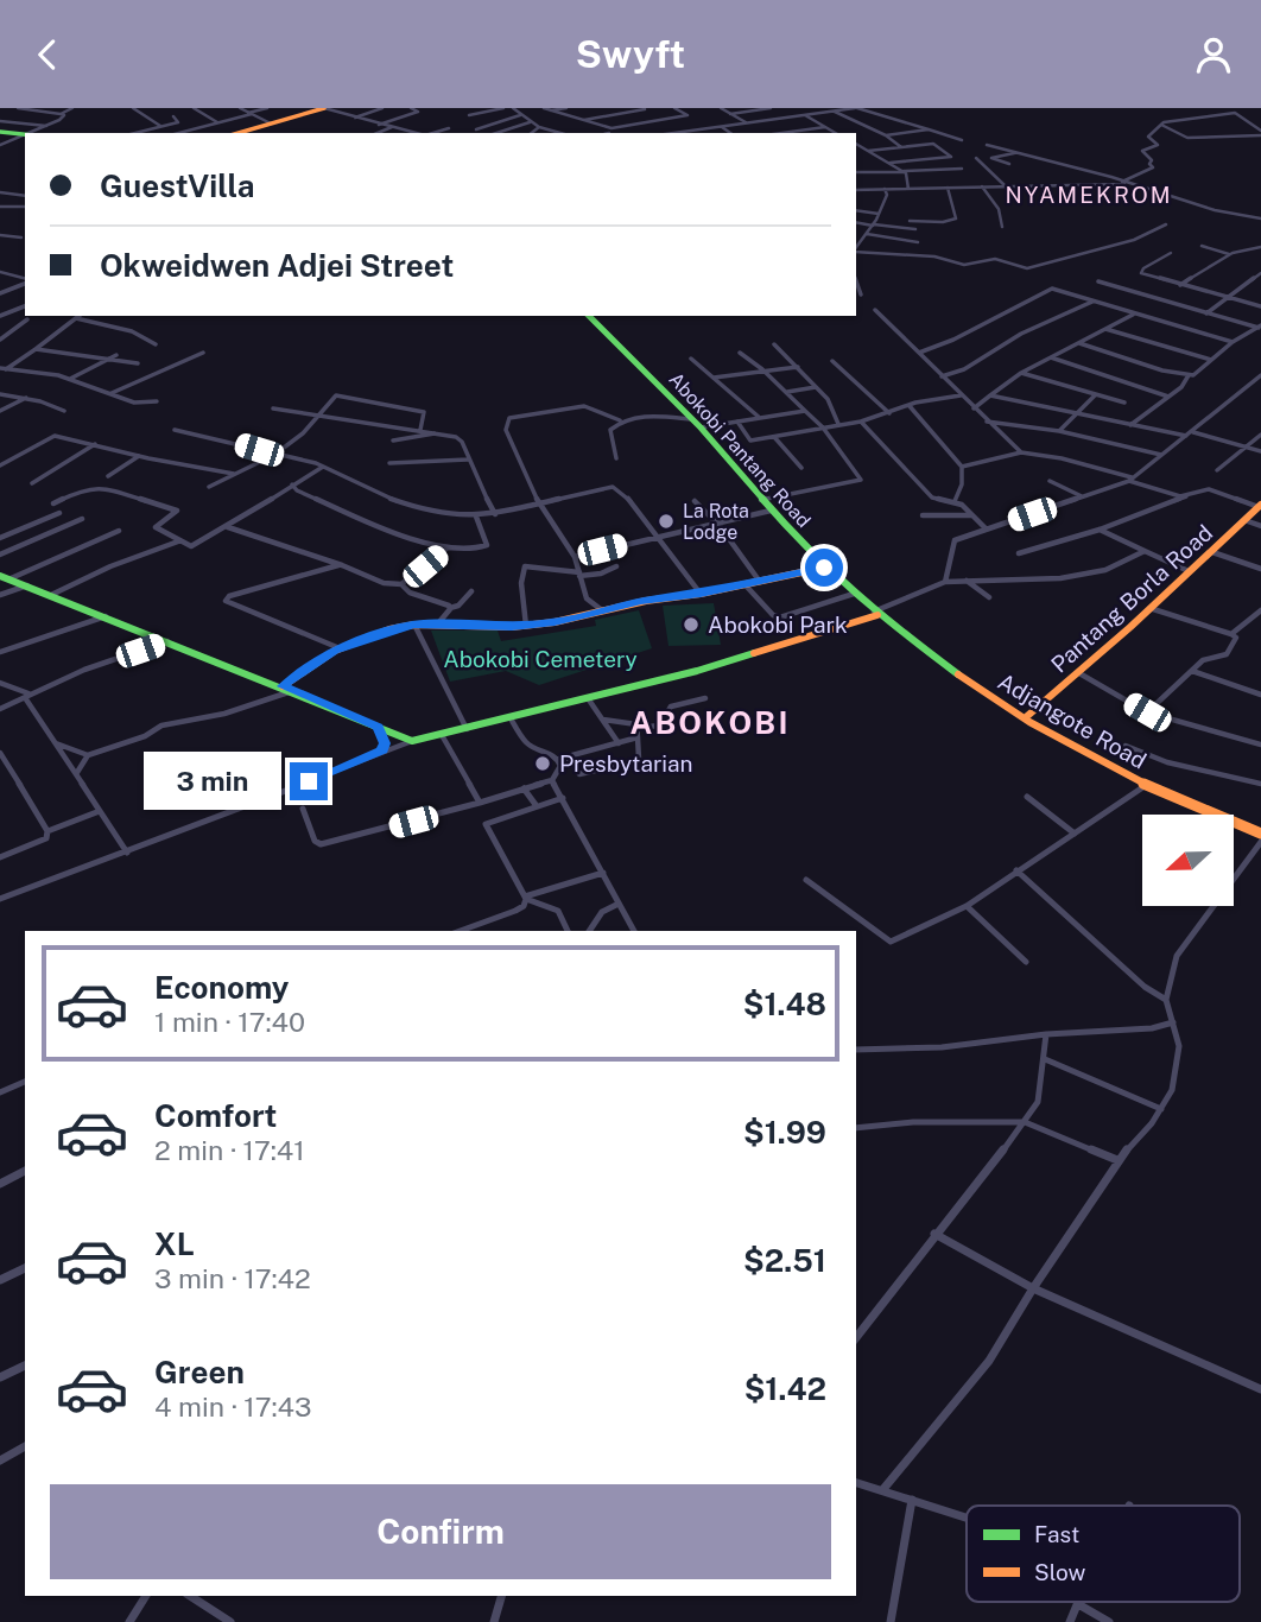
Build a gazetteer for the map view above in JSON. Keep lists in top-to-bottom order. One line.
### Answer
{"streets":{"street":["Abokobi Pantang Road","Pantang Borla Road","Adjangote Road"]},"crossings":[["Abokobi Pantang Road","Adjangote Road"],["Pantang Borla Road","Adjangote Road"]],"districts":["NYAMEKROM","ABOKOBI"],"parks":["Abokobi Cemetery"],"places":["La Rota Lodge","Abokobi Park","Presbytarian"],"legend":["Fast","Slow"],"north":"left","page":{"header":"Swyft","banner":["GuestVilla","Okweidwen Adjei Street"],"bubble":"3 min","list":[{"name":"Economy","note":"1 min · 17:40","value":"$1.48"},{"name":"Comfort","note":"2 min · 17:41","value":"$1.99"},{"name":"XL","note":"3 min · 17:42","value":"$2.51"},{"name":"Green","note":"4 min · 17:43","value":"$1.42"}],"buttons":"Confirm"}}
